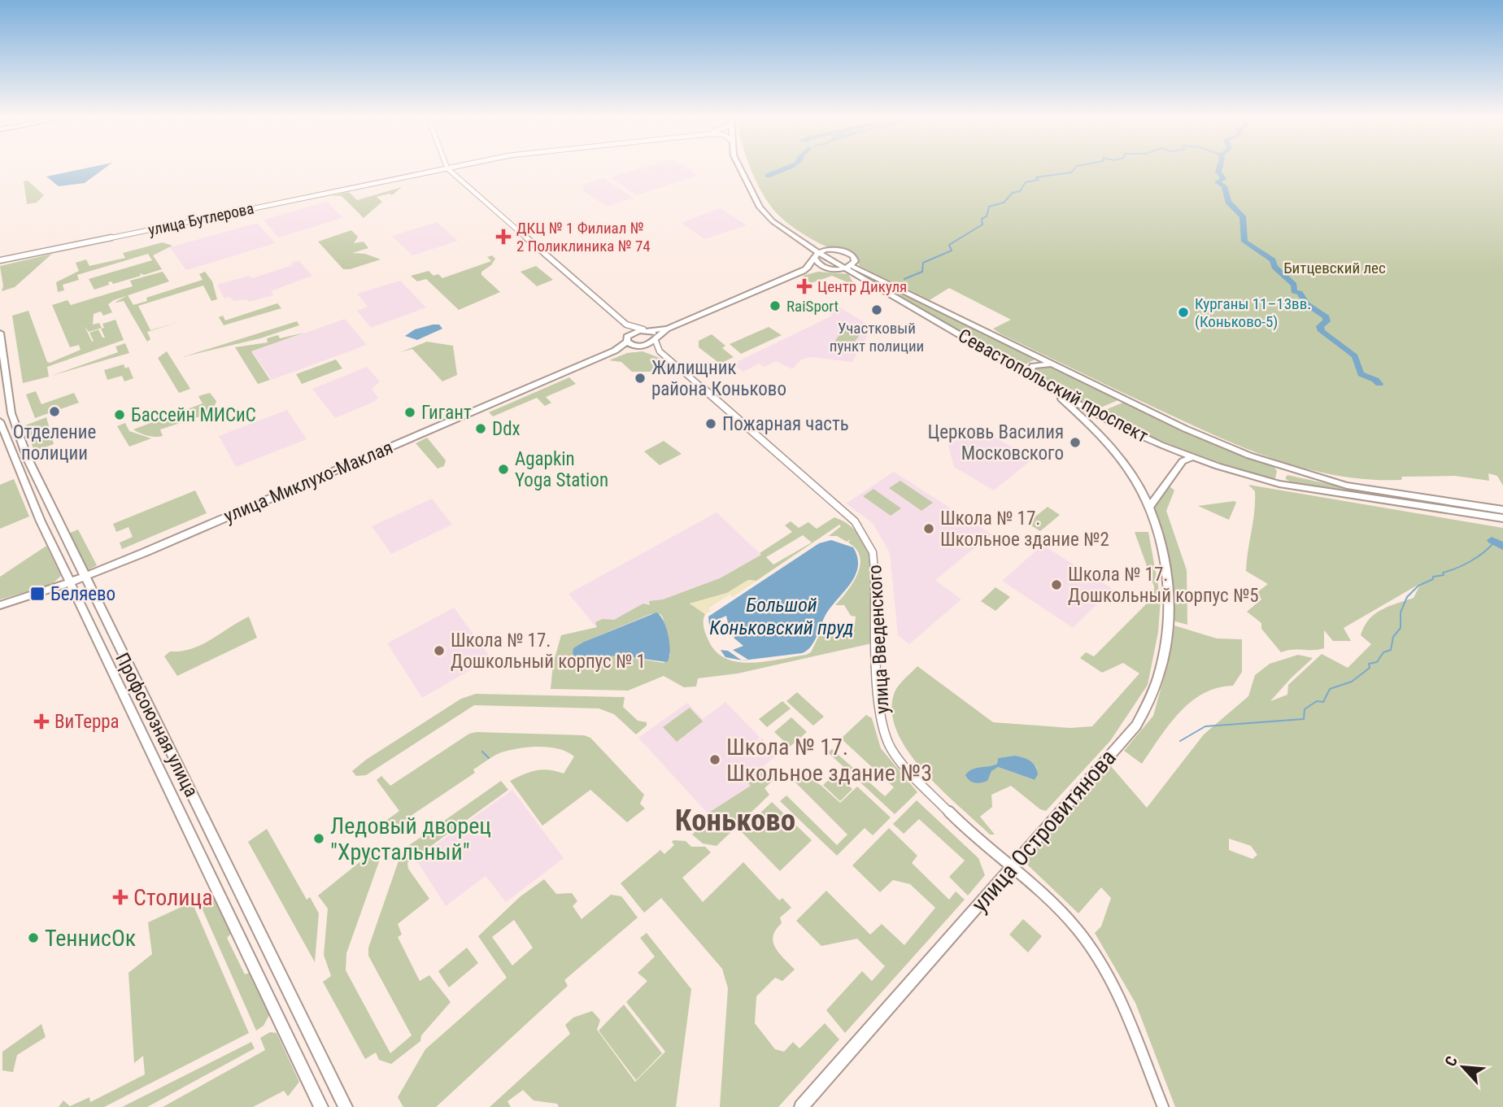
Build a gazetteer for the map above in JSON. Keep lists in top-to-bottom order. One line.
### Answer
{"streets":{"main road":["Севастопольский проспект","улица Миклухо-Маклая","Профсоюзная улица","улица Островитянова"],"street":["улица Бутлерова","улица Введенского"]},"crossings":[["Севастопольский проспект","улица Островитянова"],["улица Миклухо-Маклая","улица Введенского"],["улица Миклухо-Маклая","Профсоюзная улица"],["улица Введенского","улица Островитянова"]],"districts":["Коньково"],"water":["Большой Коньковский пруд"],"parks":["Битцевский лес"],"places":{"health":["ДКЦ № 1 Филиал № 2 Поликлиника № 74","Центр Дикуля","ВиТерра","Столица"],"other":["RaiSport","Участковый пункт полиции","Курганы 11–13вв. (Коньково-5)","Жилищник района Коньково","Отделение полиции","Гигант","Бассейн МИСиС","Пожарная часть","Ddx","Церковь Василия Московского","Agapkin Yoga Station","Школа № 17. Школьное здание №2","Школа № 17. Дошкольный корпус №5","Школа № 17. Дошкольный корпус № 1","Школа № 17. Школьное здание №3","Ледовый дворец \"Хрустальный\"","ТеннисОк"],"transit":["Беляево"]},"north":"top left"}
